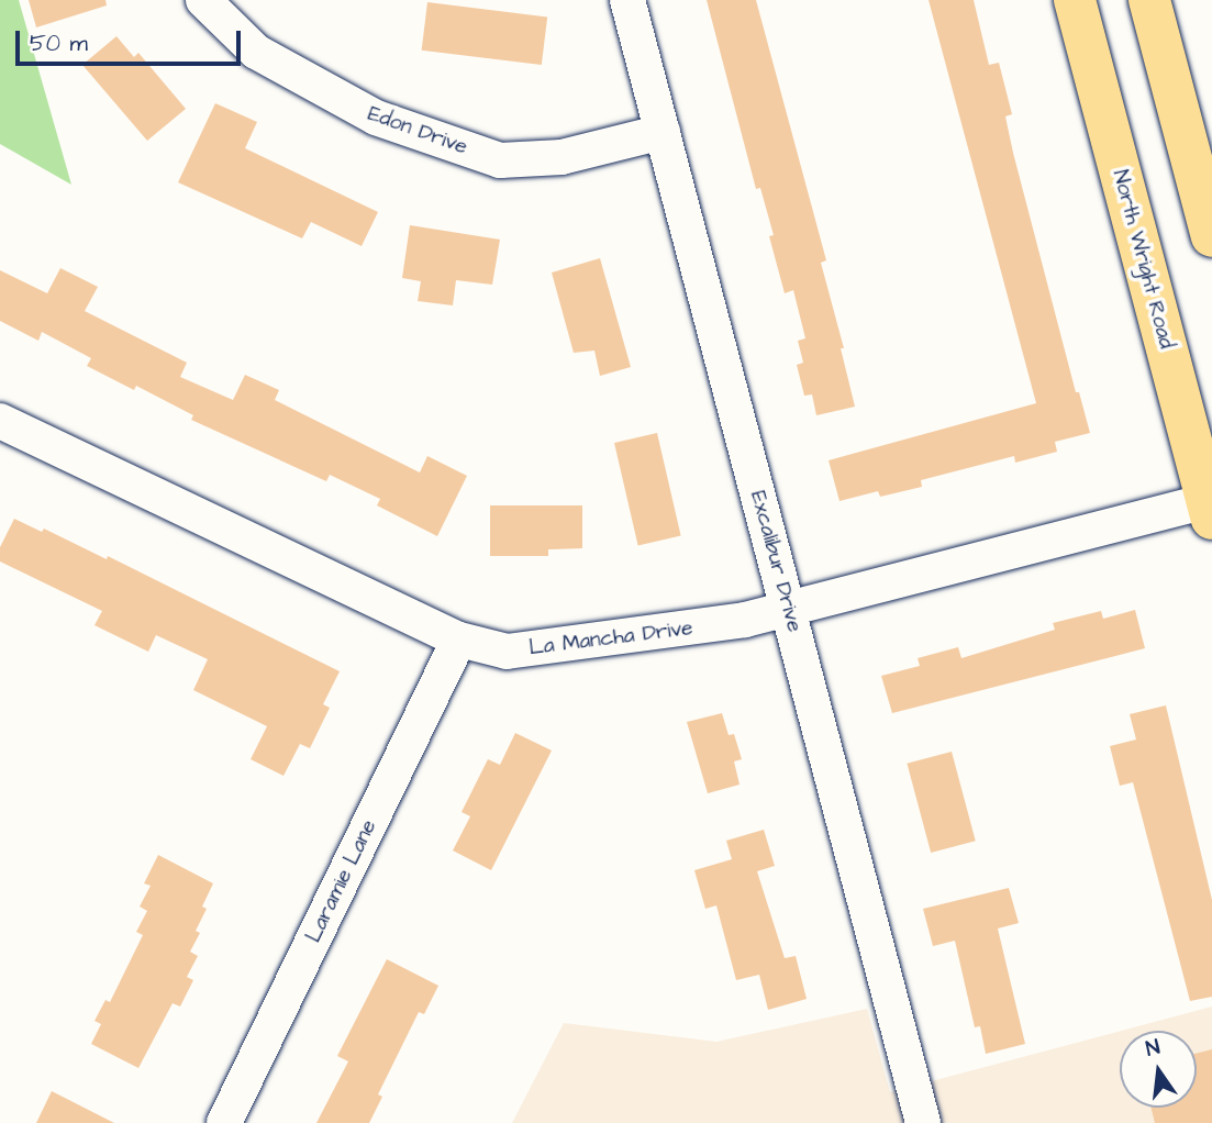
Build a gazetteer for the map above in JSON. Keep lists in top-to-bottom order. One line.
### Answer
{"streets":{"main road":["North Wright Road"],"street":["Edon Drive","Excalibur Drive","La Mancha Drive","Laramie Lane"]},"crossings":[["Edon Drive","Excalibur Drive"],["North Wright Road","La Mancha Drive"],["Excalibur Drive","La Mancha Drive"],["La Mancha Drive","Laramie Lane"]],"scale_bar":"50 m","north":"top"}
